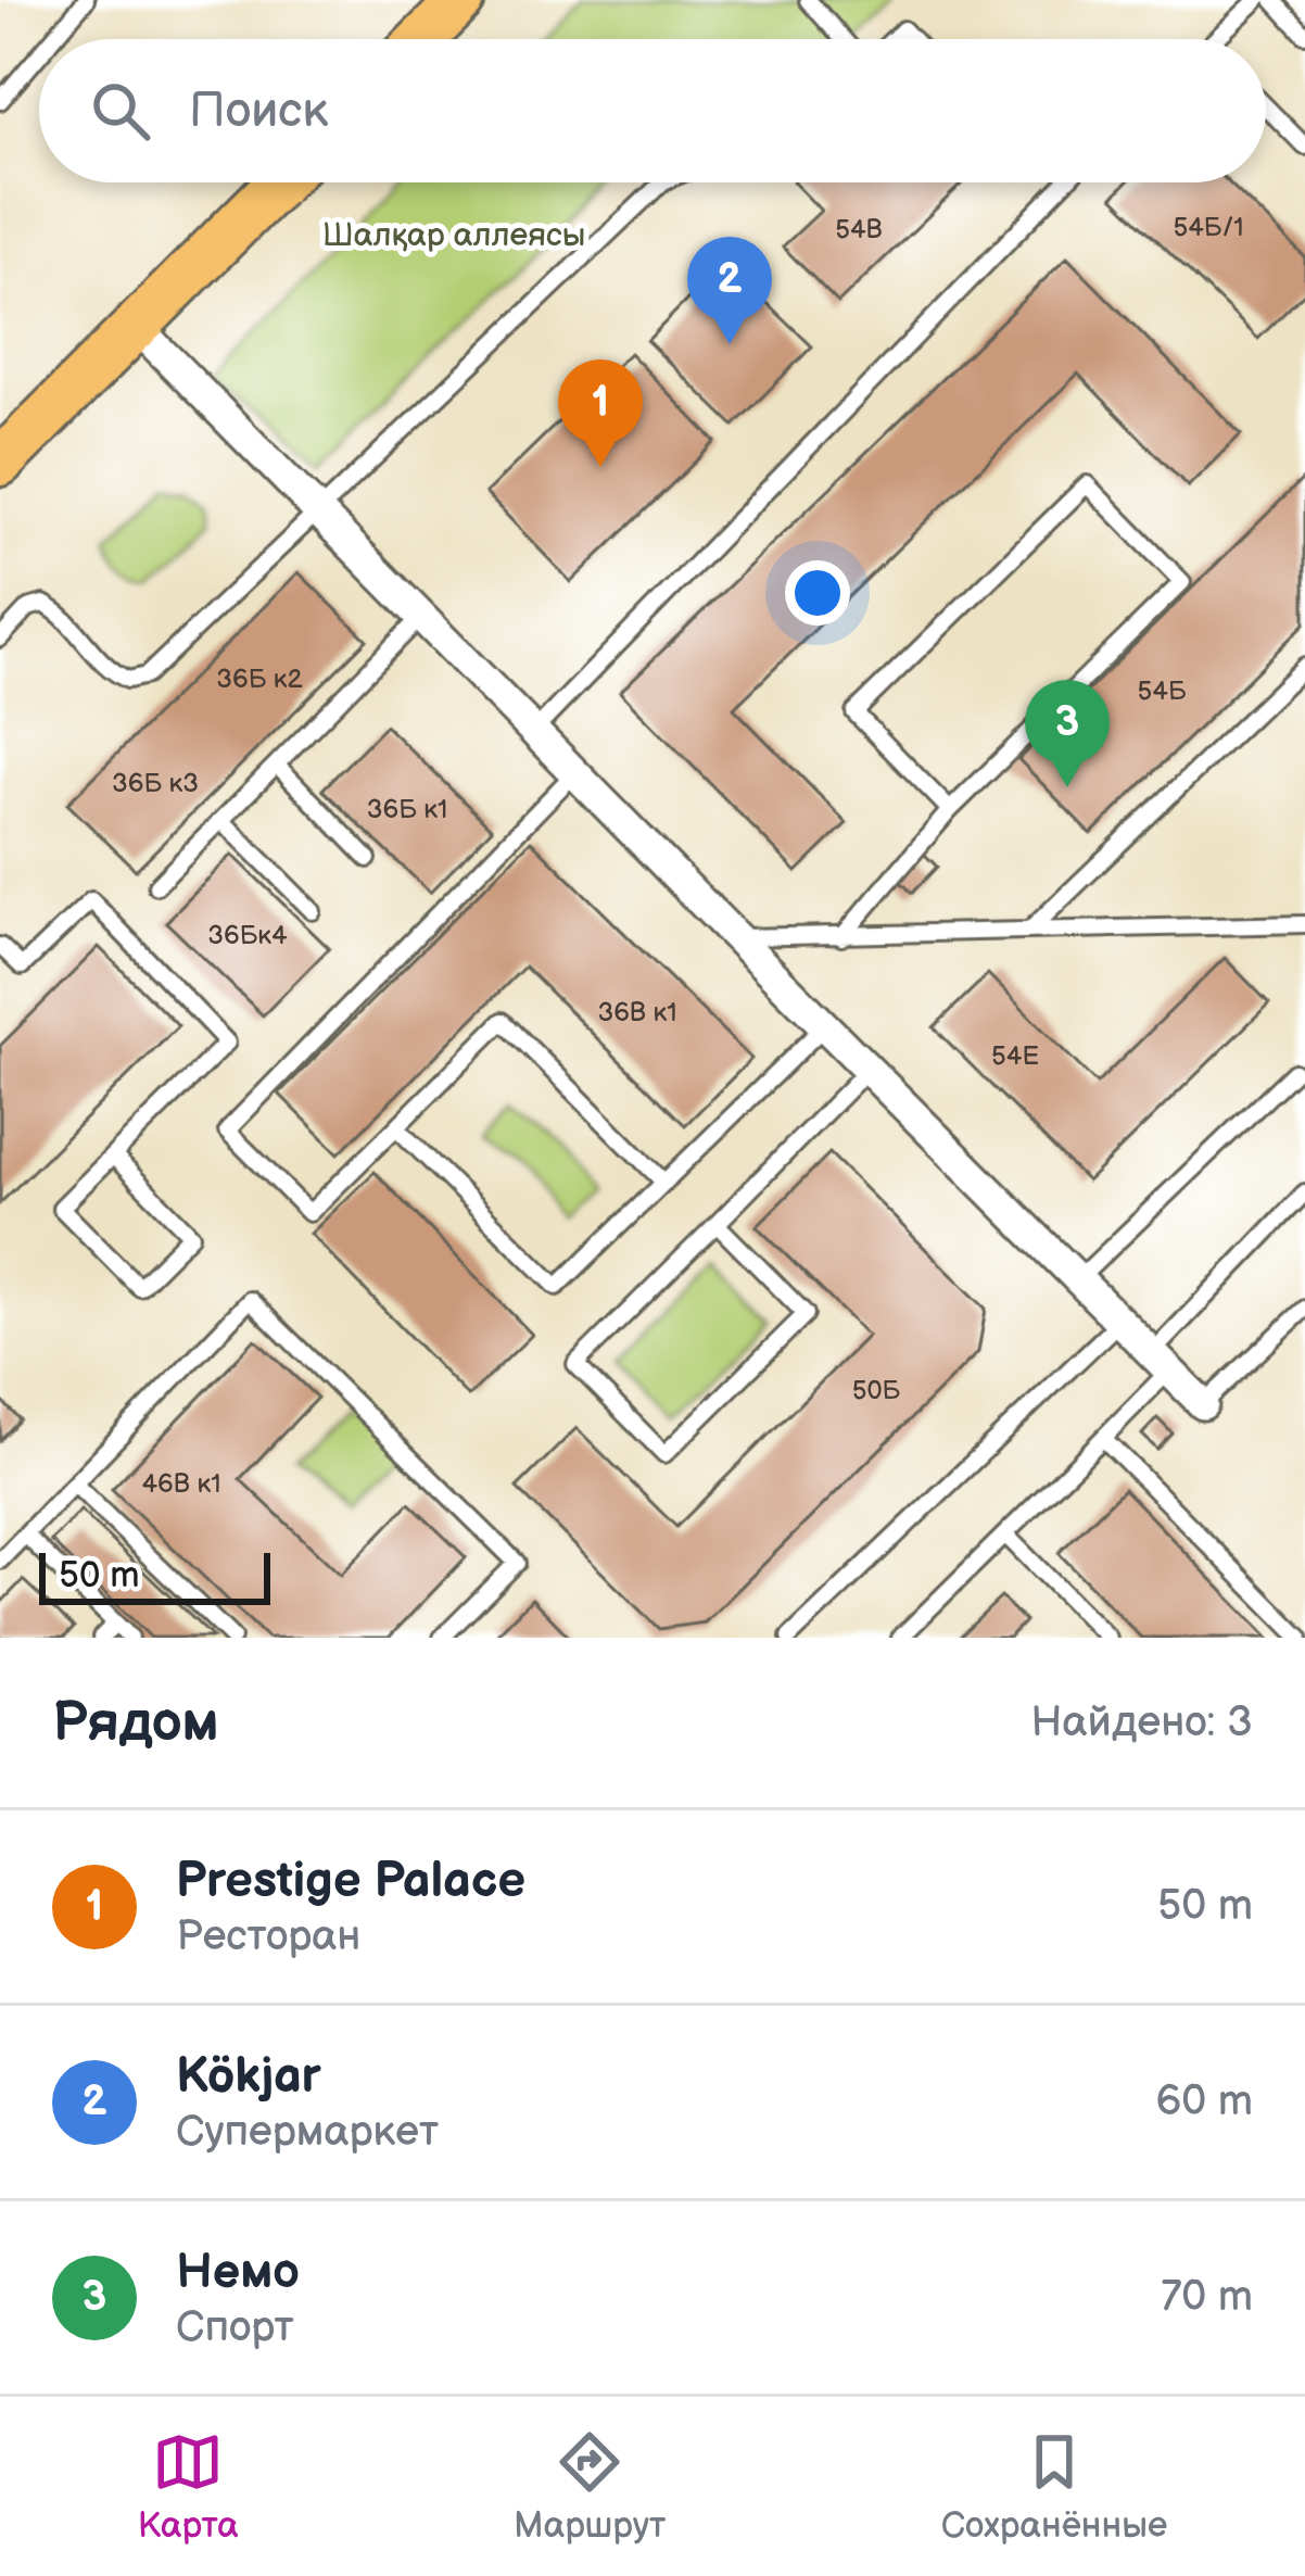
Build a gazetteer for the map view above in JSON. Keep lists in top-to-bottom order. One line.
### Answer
{"parks":["Шалқар аллеясы"],"house_numbers":["54Б/1","54В","36Б к2","54Б","36Б к3","36Б к1","36Бк4","36В к1","54Е","50Б","46В к1"],"scale_bar":"50 m","page":{"search":"Поиск","pins":["2","1","3"],"scale":"50 m","heading":["Рядом","Найдено: 3"],"list":[{"mark":"1","name":"Prestige Palace","note":"Ресторан","value":"50 m"},{"mark":"2","name":"Kökjar","note":"Супермаркет","value":"60 m"},{"mark":"3","name":"Немо","note":"Спорт","value":"70 m"}],"nav":["Карта","Маршрут","Сохранённые"]}}
